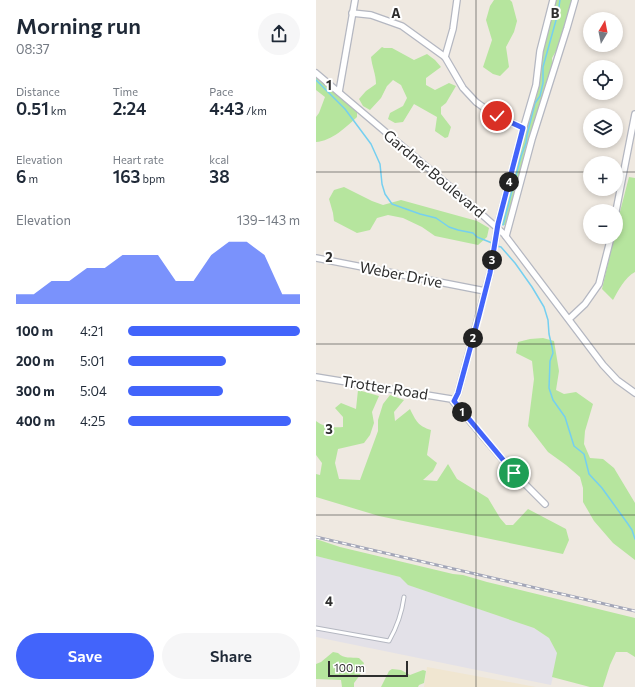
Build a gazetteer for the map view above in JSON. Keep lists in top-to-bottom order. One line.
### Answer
{"streets":{"street":["Gardner Boulevard","Weber Drive","Trotter Road"]},"scale_bar":"100 m","north":"top","page":{"heading":["Morning run","08:37"],"map_buttons":["+","−"],"stats":[["Distance","0.51 km"],["Time","2:24"],["Pace","4:43 /km"],["Elevation","6 m"],["Heart rate","163 bpm"],["kcal","38"]],"pins":["4","3","2","1"],"chart":["Elevation","139–143 m"],"list":[{"name":"100 m","note":"4:21"},{"name":"200 m","note":"5:01"},{"name":"300 m","note":"5:04"},{"name":"400 m","note":"4:25"}],"buttons":["Save","Share"],"scale":"100 m"},"grid":{"columns":["A","B"],"rows":["1","2","3","4"]}}
